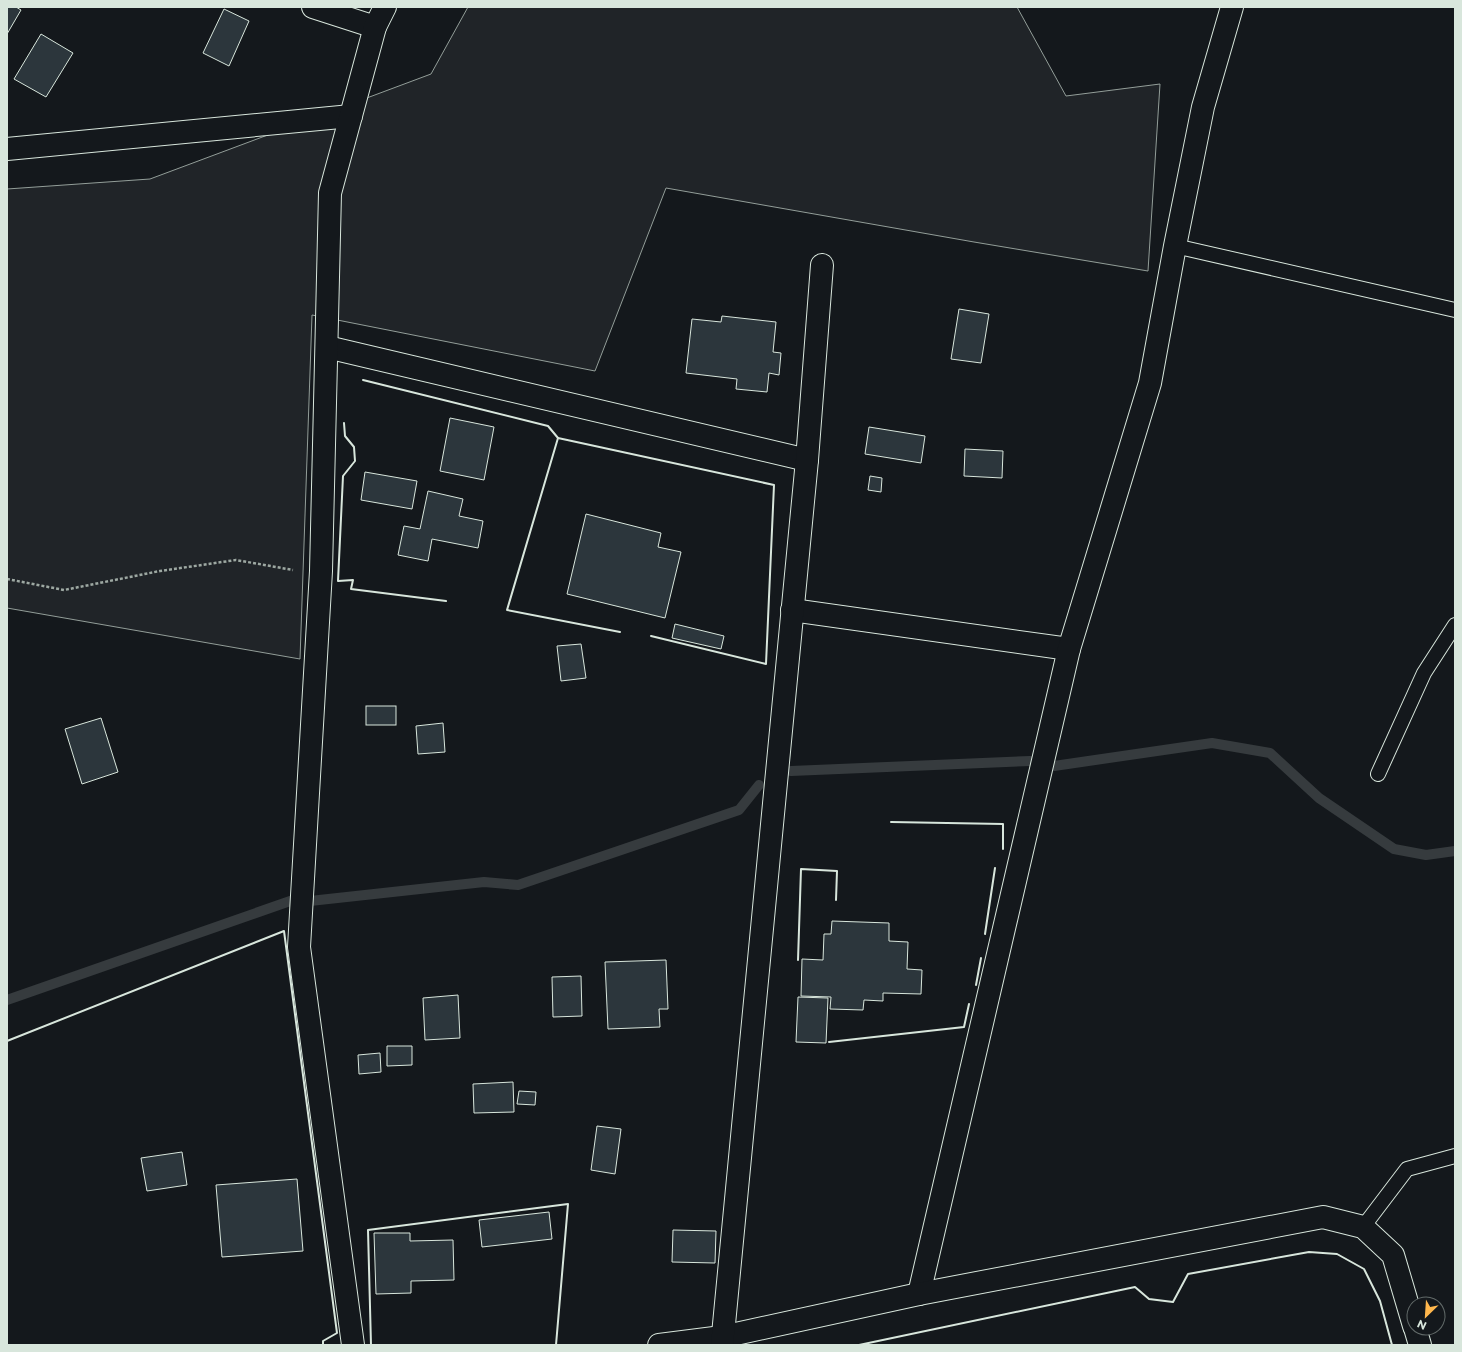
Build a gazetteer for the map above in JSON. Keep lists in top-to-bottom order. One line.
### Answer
{"north":"bottom left"}
